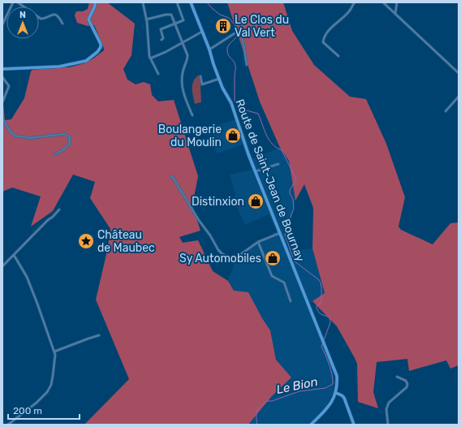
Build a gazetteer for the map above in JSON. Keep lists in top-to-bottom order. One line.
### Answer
{"streets":{"main road":["Route de Saint-Jean de Bournay"]},"water":["Le Bion"],"places":{"building":["Le Clos du Val Vert"],"shop":["Boulangerie du Moulin","Distinxion","Sy Automobiles"],"place":["Château de Maubec"]},"scale_bar":"200 m","north":"top"}
